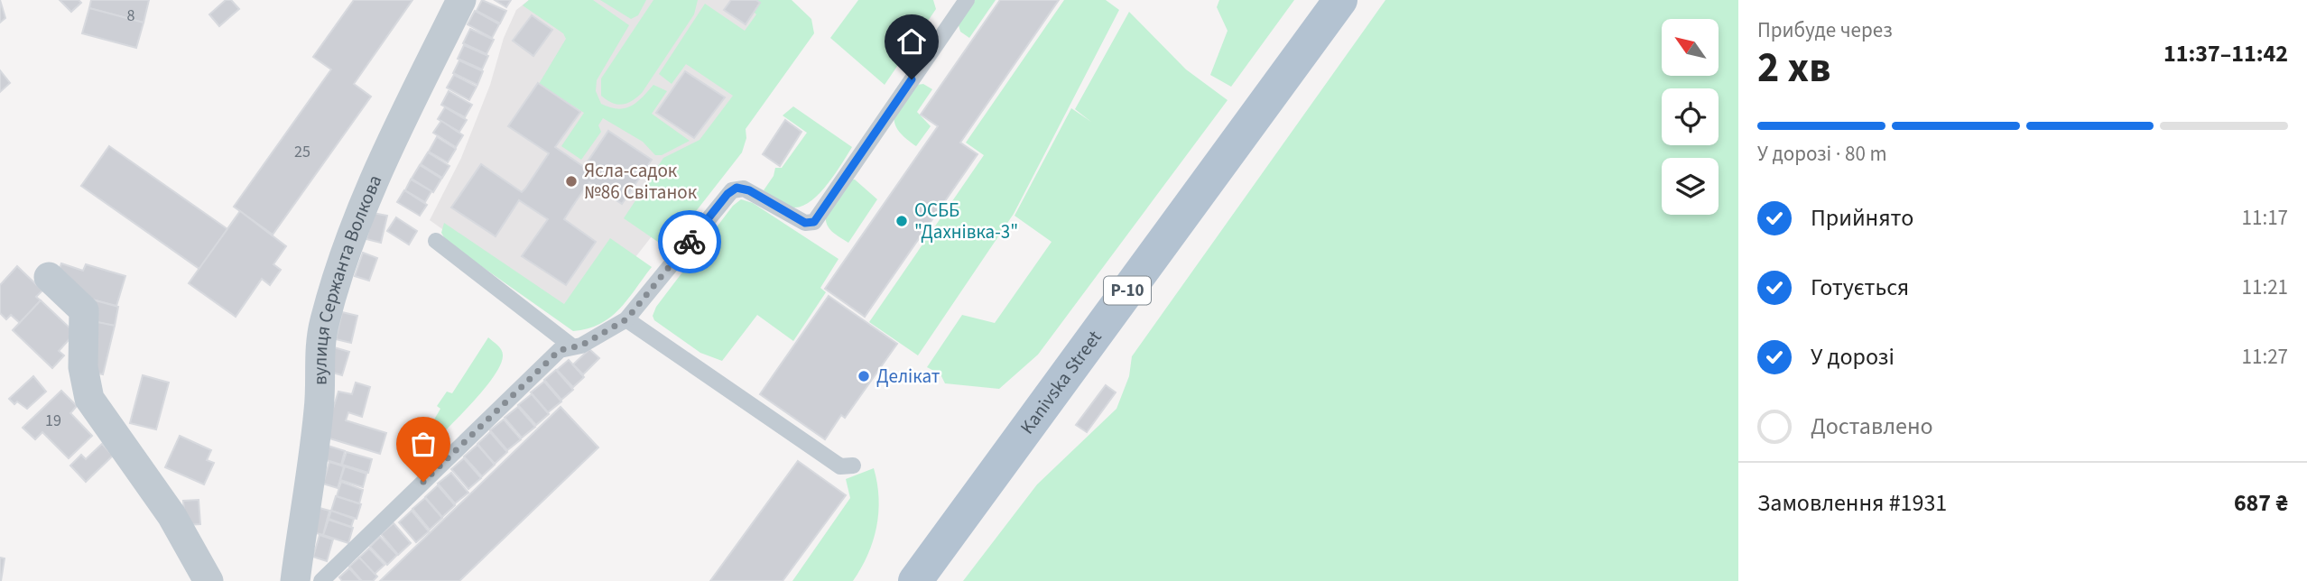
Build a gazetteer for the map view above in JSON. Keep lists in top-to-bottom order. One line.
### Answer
{"streets":{"main road":["Р-10","Kanivska Street"],"street":["вулиця Сержанта Волкова"]},"places":["Ясла-садок №86 Світанок","ОСББ \"Дахнівка-3\"","Делікат"],"house_numbers":["8","25","19"],"north":"top left","page":{"heading":["2 хв","Прибуде через","11:37–11:42"],"panel":["Замовлення #1931","687 ₴"],"bar":"У дорозі · 80 m","list":[["Прийнято","11:17"],["Готується","11:21"],["У дорозі","11:27"],"Доставлено"]}}
